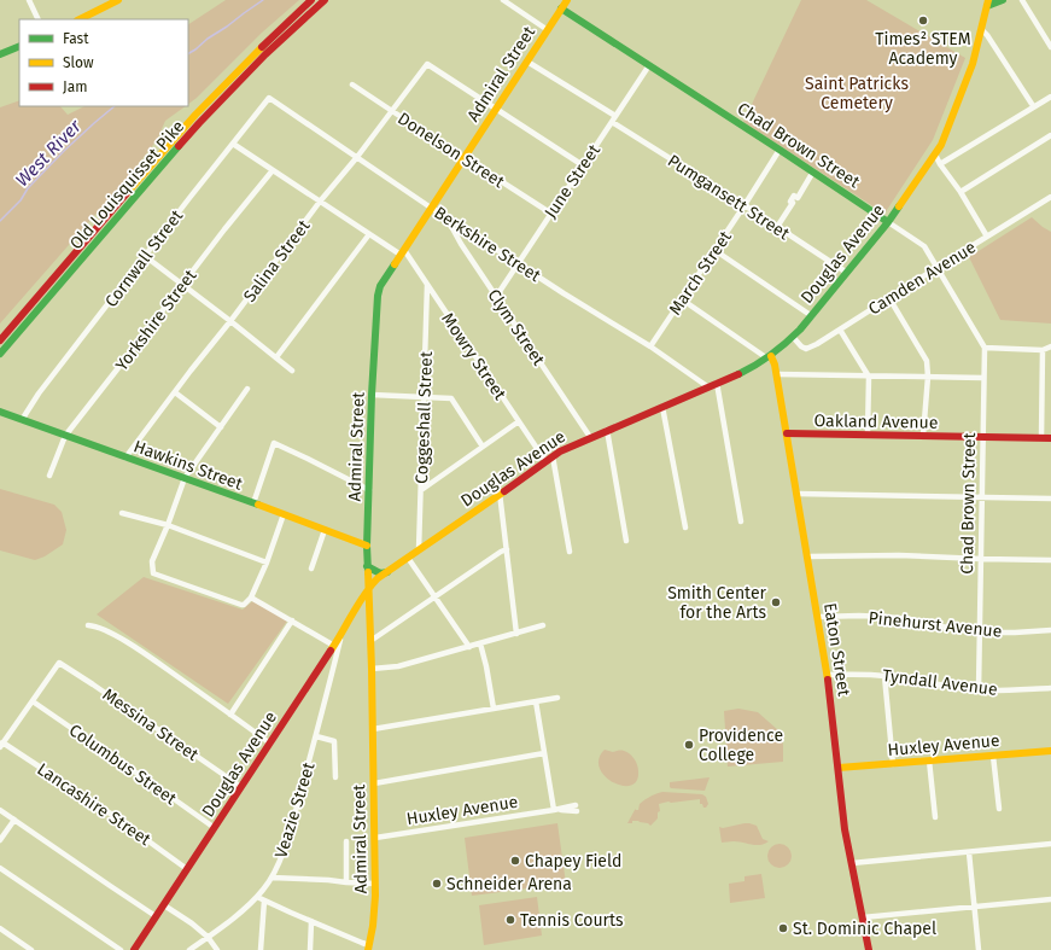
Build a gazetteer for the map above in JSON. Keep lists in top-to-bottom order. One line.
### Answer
{"streets":{"main road":["Admiral Street","Chad Brown Street","Old Louisquisset Pike","Douglas Avenue","Oakland Avenue","Hawkins Street","Eaton Street","Huxley Avenue"],"street":["Donelson Street","June Street","Pumgansett Street","Berkshire Street","Cornwall Street","Salina Street","March Street","Camden Avenue","Yorkshire Street","Clym Street","Mowry Street","Coggeshall Street","Pinehurst Avenue","Tyndall Avenue","Messina Street","Columbus Street","Lancashire Street","Veazie Street"]},"crossings":[["Admiral Street","Chad Brown Street"],["Admiral Street","Donelson Street"],["Admiral Street","Pumgansett Street"],["Admiral Street","Berkshire Street"],["Admiral Street","Douglas Avenue"],["Admiral Street","Salina Street"],["Admiral Street","Mowry Street"],["Admiral Street","Hawkins Street"],["Admiral Street","Huxley Avenue"],["Chad Brown Street","June Street"],["Chad Brown Street","Douglas Avenue"],["Chad Brown Street","March Street"],["Chad Brown Street","Camden Avenue"],["Chad Brown Street","Oakland Avenue"],["Chad Brown Street","Pinehurst Avenue"],["Chad Brown Street","Tyndall Avenue"],["Donelson Street","June Street"],["Donelson Street","Salina Street"],["June Street","Pumgansett Street"],["June Street","Berkshire Street"],["June Street","Clym Street"],["Pumgansett Street","Douglas Avenue"],["Pumgansett Street","March Street"],["Berkshire Street","Douglas Avenue"],["Berkshire Street","Cornwall Street"],["Berkshire Street","Salina Street"],["Berkshire Street","March Street"],["Berkshire Street","Clym Street"],["Douglas Avenue","Camden Avenue"],["Douglas Avenue","Clym Street"],["Douglas Avenue","Mowry Street"],["Douglas Avenue","Coggeshall Street"],["Douglas Avenue","Eaton Street"],["Douglas Avenue","Messina Street"],["Douglas Avenue","Columbus Street"],["Douglas Avenue","Lancashire Street"],["Douglas Avenue","Veazie Street"],["Cornwall Street","Hawkins Street"],["Salina Street","Hawkins Street"],["Yorkshire Street","Hawkins Street"],["Mowry Street","Coggeshall Street"],["Oakland Avenue","Eaton Street"],["Pinehurst Avenue","Eaton Street"],["Eaton Street","Tyndall Avenue"],["Eaton Street","Huxley Avenue"],["Messina Street","Columbus Street"]],"water":["West River"],"parks":["Saint Patricks Cemetery"],"places":["Times² STEM Academy","Smith Center for the Arts","Providence College","Chapey Field","Schneider Arena","Tennis Courts","St. Dominic Chapel"],"legend":["Fast","Slow","Jam"]}
